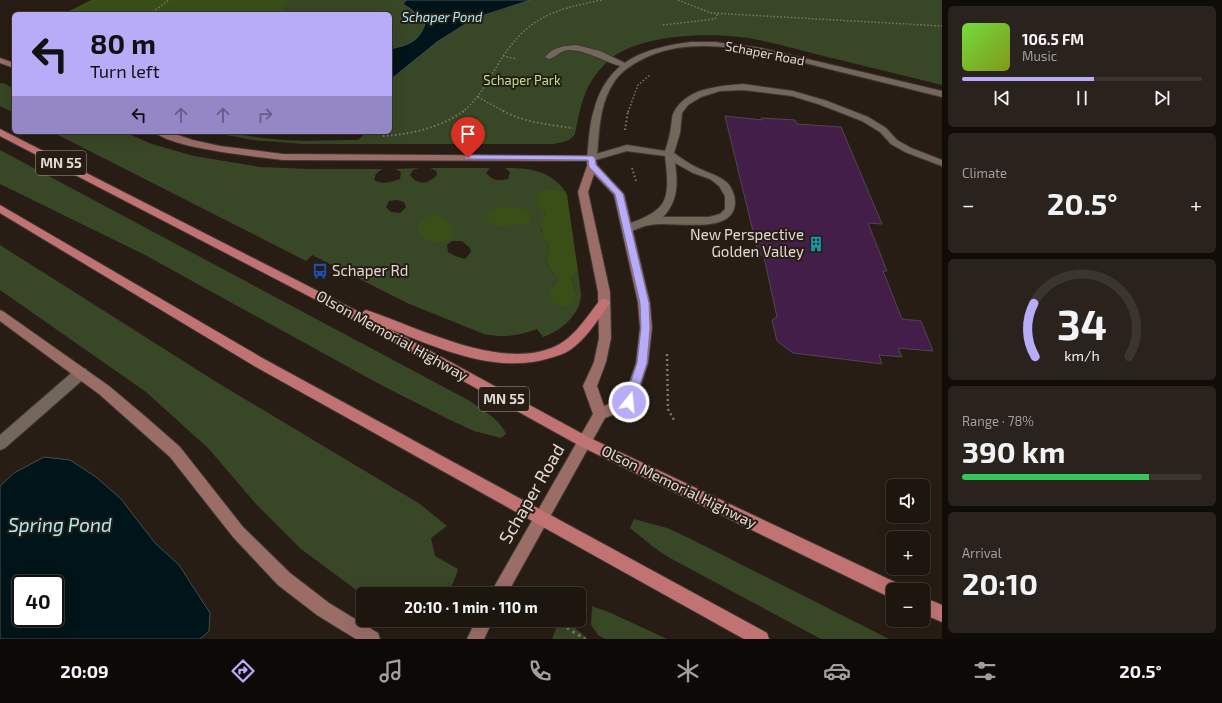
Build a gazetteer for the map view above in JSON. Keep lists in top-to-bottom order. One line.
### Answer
{"streets":{"main road":["MN 55","Olson Memorial Highway"],"street":["Schaper Road"]},"crossings":[["Schaper Road","Olson Memorial Highway"]],"water":["Schaper Pond","Spring Pond"],"parks":["Schaper Park"],"places":{"building":["New Perspective Golden Valley"],"bus stop":["Schaper Rd"]},"page":{"turn":["80 m","Turn left"],"song":["106.5 FM","Music"],"tile":["Climate",["Range · 78%","390 km"],["Arrival","20:10"]],"heat":["−","20.5°","+"],"map_buttons":["+","−"],"limit":"40","trip":"20:10 · 1 min · 110 m","tabs":["20:09","20.5°"],"gauge":["34","km/h"]}}
